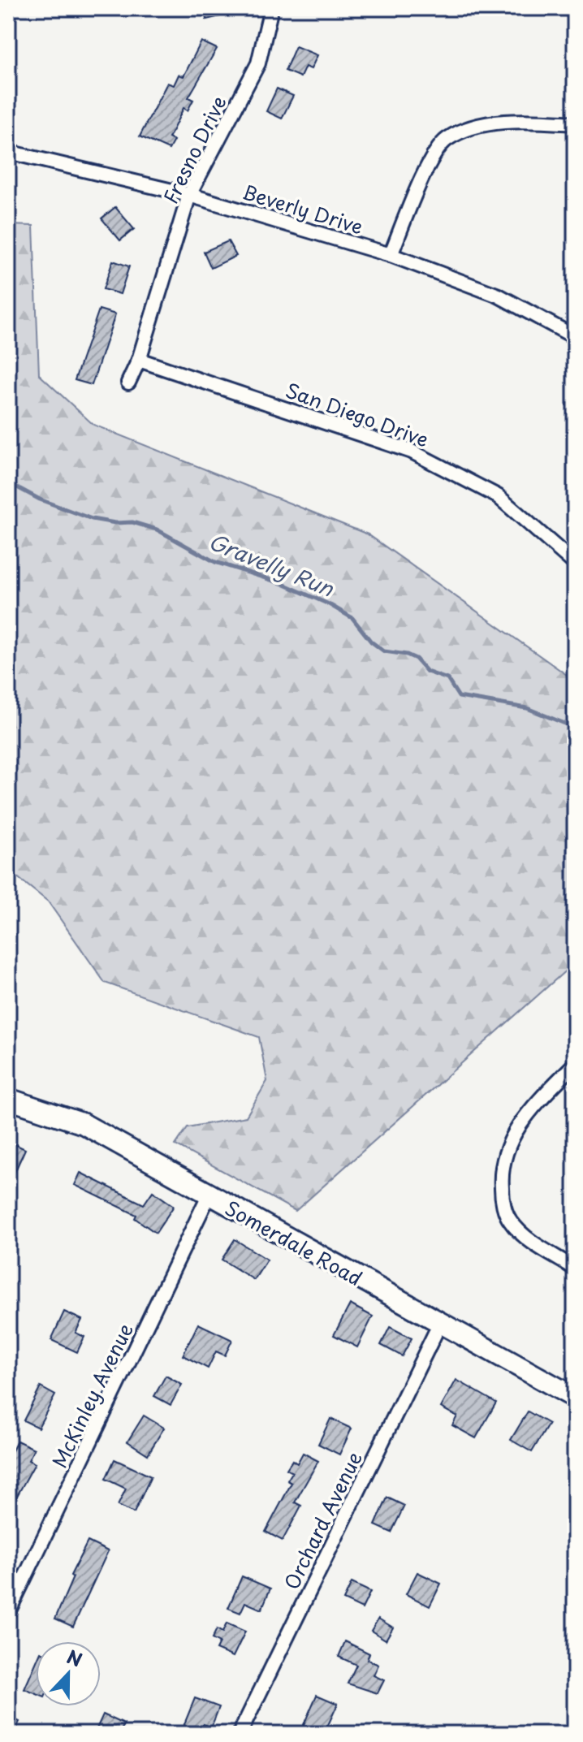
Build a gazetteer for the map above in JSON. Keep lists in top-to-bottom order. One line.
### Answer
{"streets":{"main road":["Somerdale Road"],"street":["Fresno Drive","Beverly Drive","San Diego Drive","McKinley Avenue","Orchard Avenue"]},"crossings":[["Fresno Drive","Beverly Drive"],["Fresno Drive","San Diego Drive"],["Somerdale Road","McKinley Avenue"],["Somerdale Road","Orchard Avenue"]],"water":["Gravelly Run"],"north":"top"}
